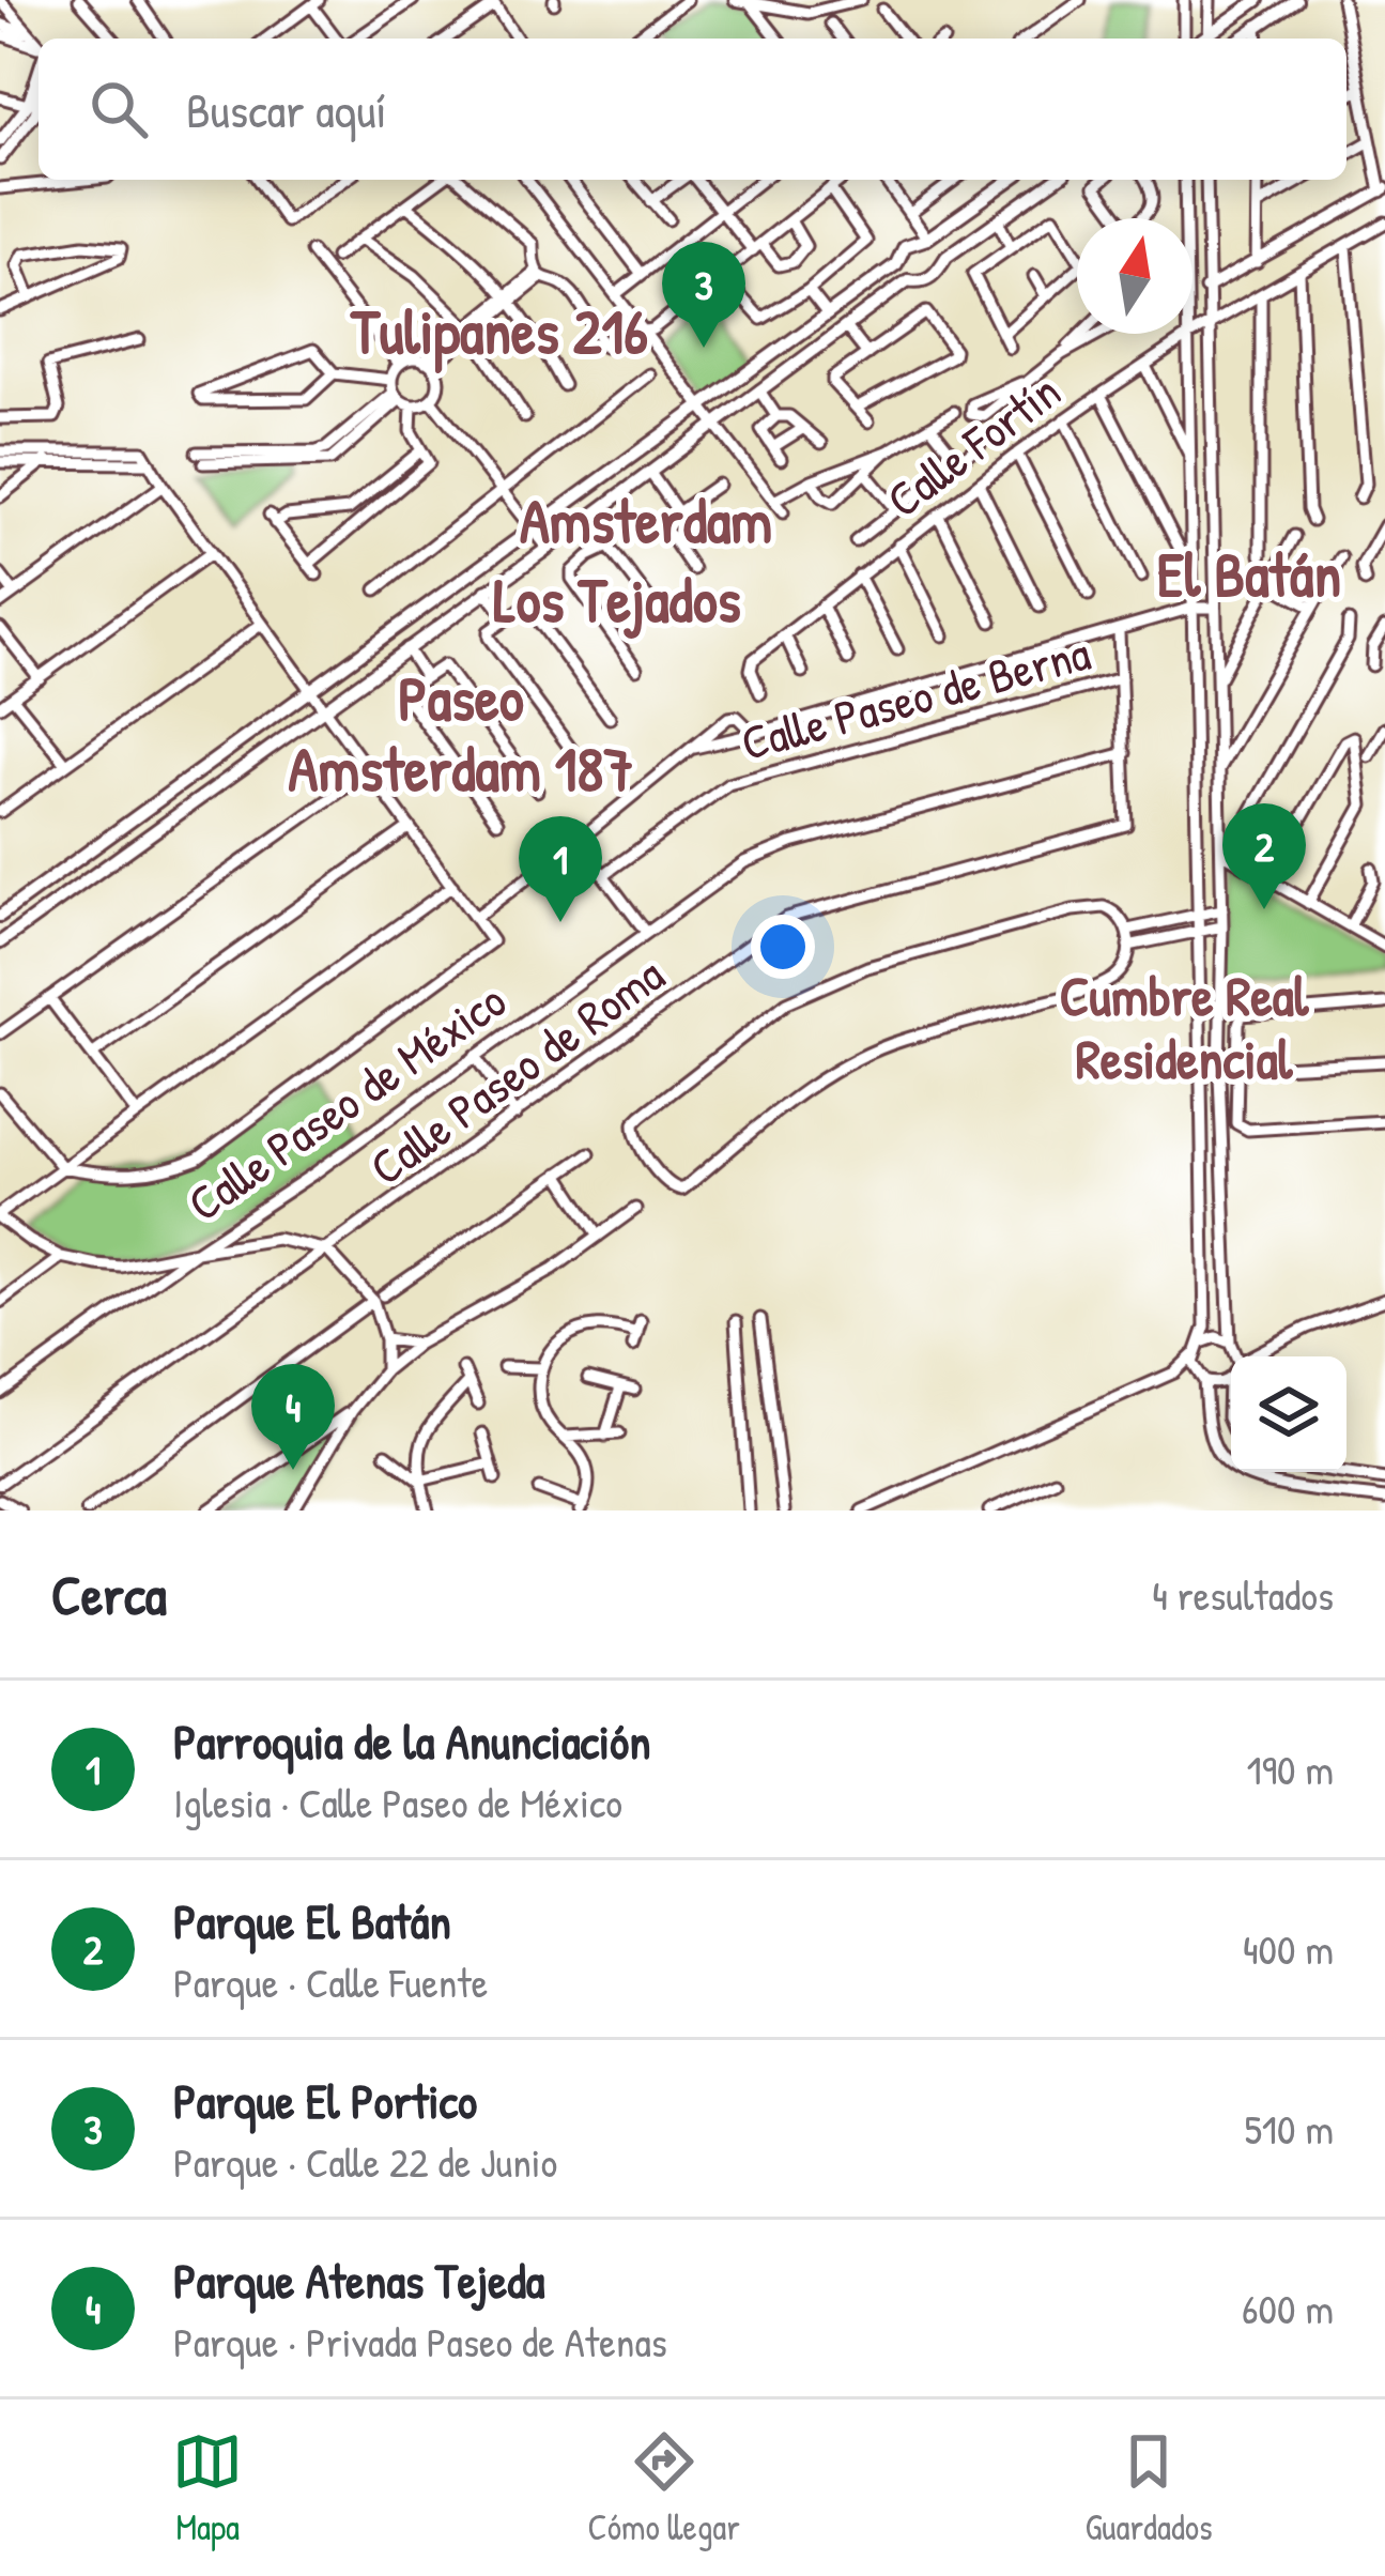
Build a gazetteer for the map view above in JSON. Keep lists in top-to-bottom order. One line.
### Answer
{"streets":{"street":["Calle Fortín","Calle Paseo de Berna","Calle Paseo de Roma","Calle Paseo de México"]},"crossings":[["Calle Paseo de Roma","Calle Paseo de México"]],"districts":["Tulipanes 216","Amsterdam","El Batán","Los Tejados","Paseo Amsterdam 187","Cumbre Real Residencial"],"north":"top","page":{"search":"Buscar aquí","pins":["3","2","1","4"],"heading":["Cerca","4 resultados"],"list":[{"mark":"1","name":"Parroquia de la Anunciación","note":"Iglesia · Calle Paseo de México","value":"190 m"},{"mark":"2","name":"Parque El Batán","note":"Parque · Calle Fuente","value":"400 m"},{"mark":"3","name":"Parque El Portico","note":"Parque · Calle 22 de Junio","value":"510 m"},{"mark":"4","name":"Parque Atenas Tejeda","note":"Parque · Privada Paseo de Atenas","value":"600 m"}],"nav":["Mapa","Cómo llegar","Guardados"]}}
